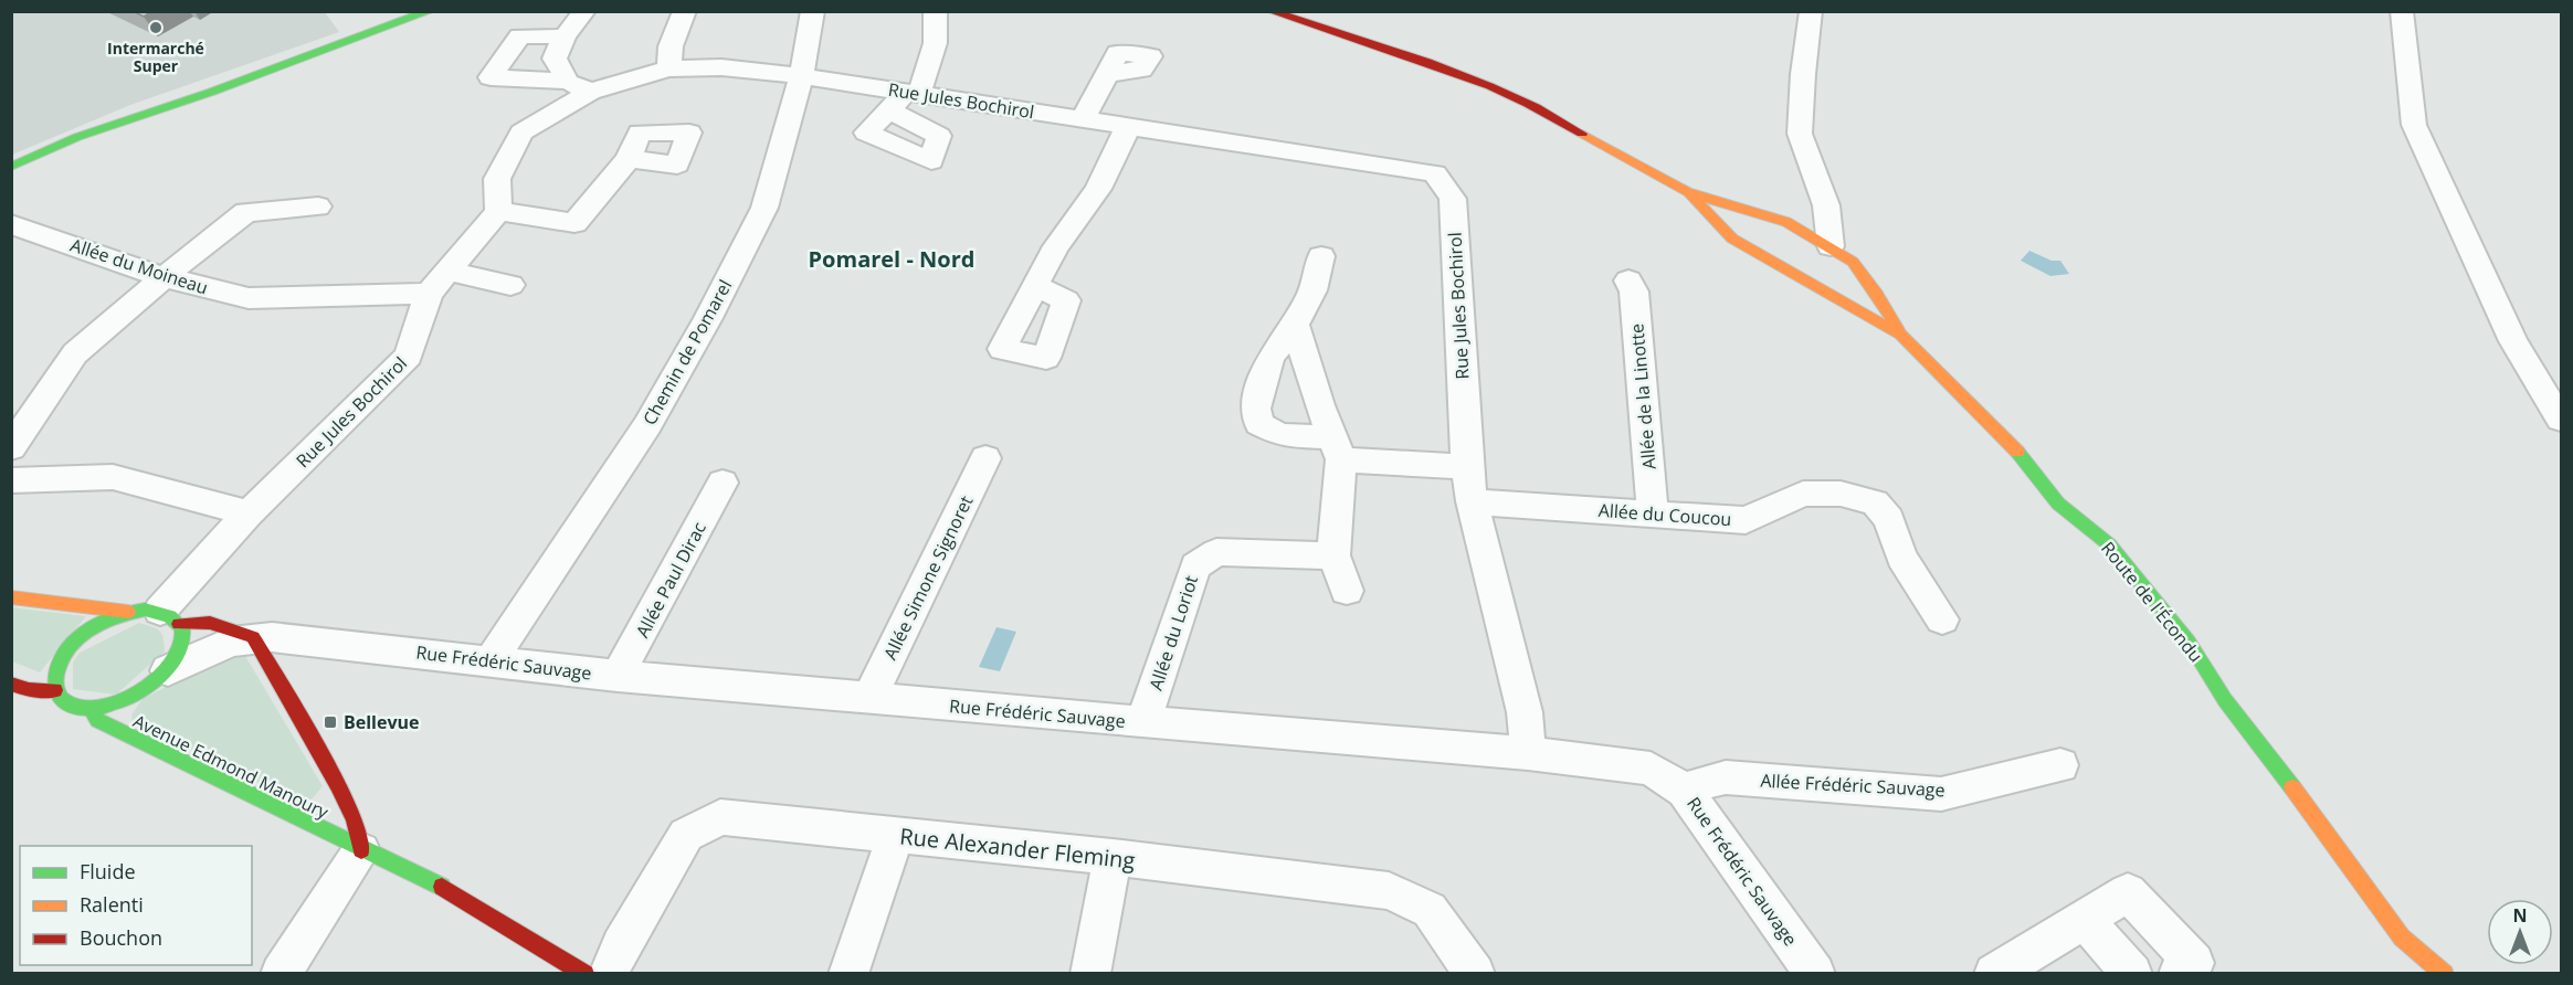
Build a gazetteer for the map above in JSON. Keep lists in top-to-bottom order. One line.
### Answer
{"streets":{"street":["Rue Jules Bochirol","Allée du Moineau","Chemin de Pomarel","Allée de la Linotte","Allée du Coucou","Allée Simone Signoret","Allée Paul Dirac","Route de l'Écondu","Allée du Loriot","Rue Frédéric Sauvage","Avenue Edmond Manoury","Allée Frédéric Sauvage","Rue Alexander Fleming"]},"crossings":[["Rue Jules Bochirol","Allée du Moineau"],["Rue Jules Bochirol","Chemin de Pomarel"],["Rue Jules Bochirol","Allée du Coucou"],["Rue Jules Bochirol","Rue Frédéric Sauvage"],["Rue Jules Bochirol","Avenue Edmond Manoury"],["Chemin de Pomarel","Rue Frédéric Sauvage"],["Allée de la Linotte","Allée du Coucou"],["Allée Simone Signoret","Rue Frédéric Sauvage"],["Allée Paul Dirac","Rue Frédéric Sauvage"],["Allée du Loriot","Rue Frédéric Sauvage"],["Rue Frédéric Sauvage","Avenue Edmond Manoury"],["Rue Frédéric Sauvage","Allée Frédéric Sauvage"]],"districts":["Pomarel - Nord"],"places":{"other":["Intermarché Super"],"transit":["Bellevue"]},"legend":["Fluide","Ralenti","Bouchon"],"north":"top"}
